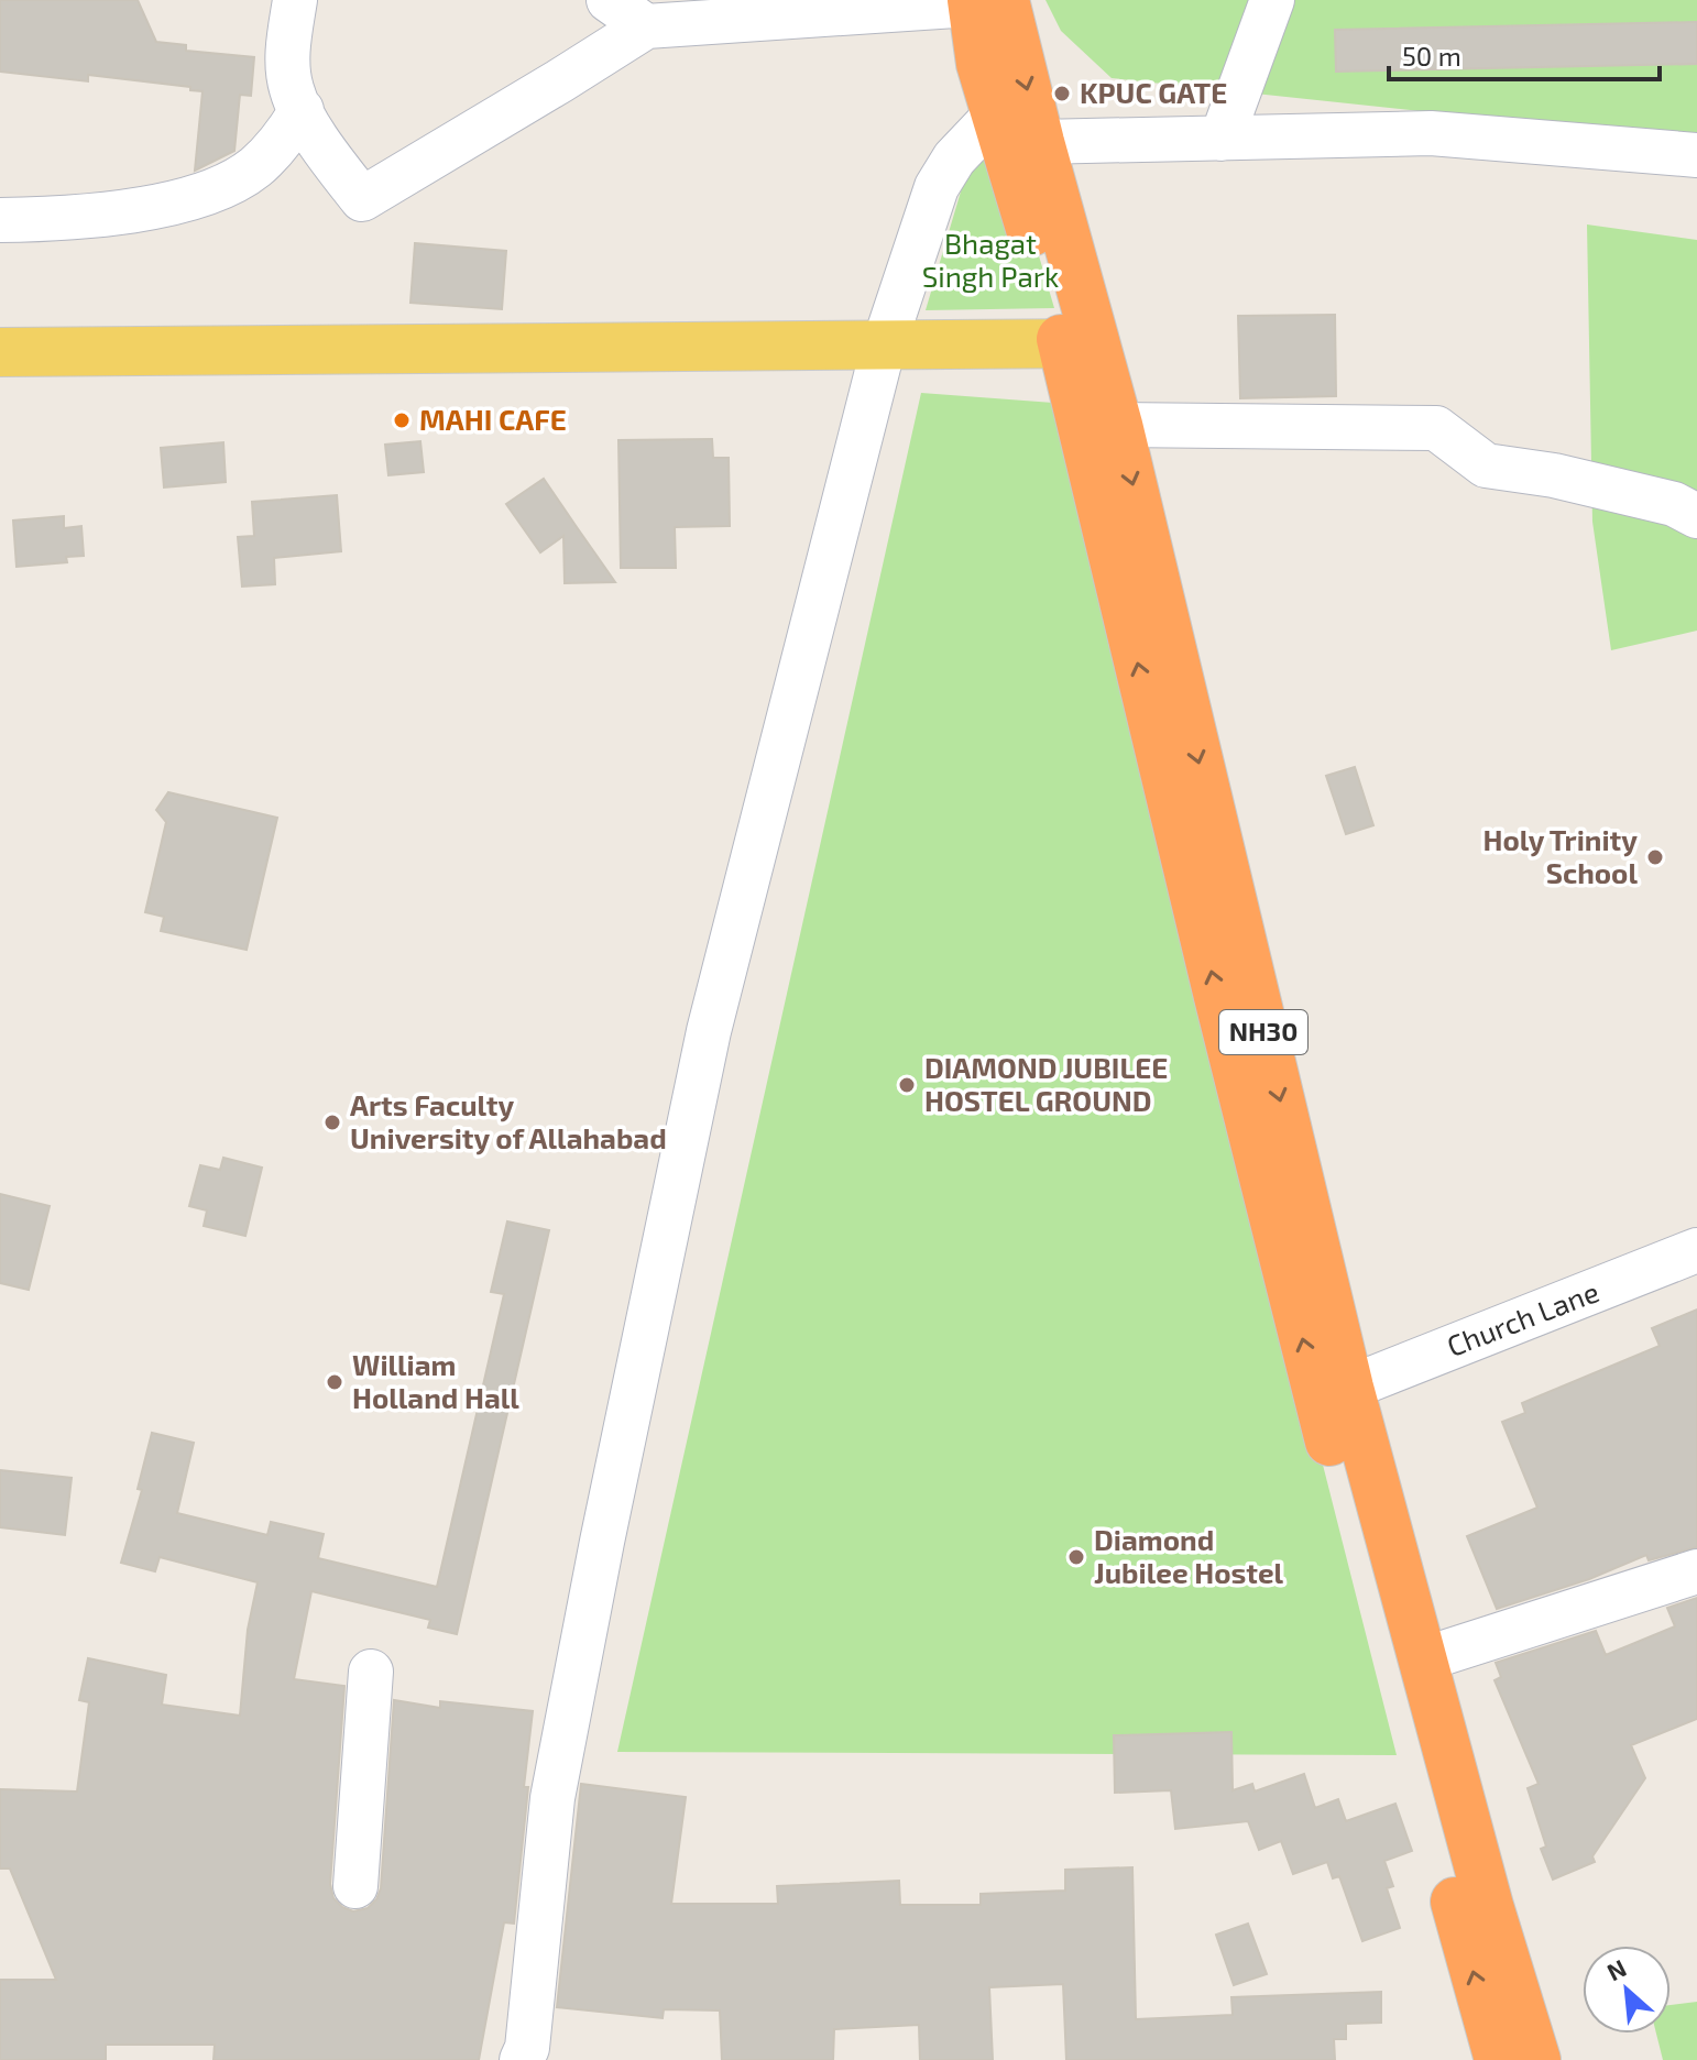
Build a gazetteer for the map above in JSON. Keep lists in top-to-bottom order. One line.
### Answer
{"streets":{"highway":["NH30"],"street":["Church Lane"]},"crossings":[["NH30","Church Lane"]],"parks":["Bhagat Singh Park"],"places":["KPUC GATE","MAHI CAFE","Holy Trinity School","DIAMOND JUBILEE HOSTEL GROUND","Arts Faculty University of Allahabad","William Holland Hall","Diamond Jubilee Hostel"],"scale_bar":"50 m","north":"top left"}
